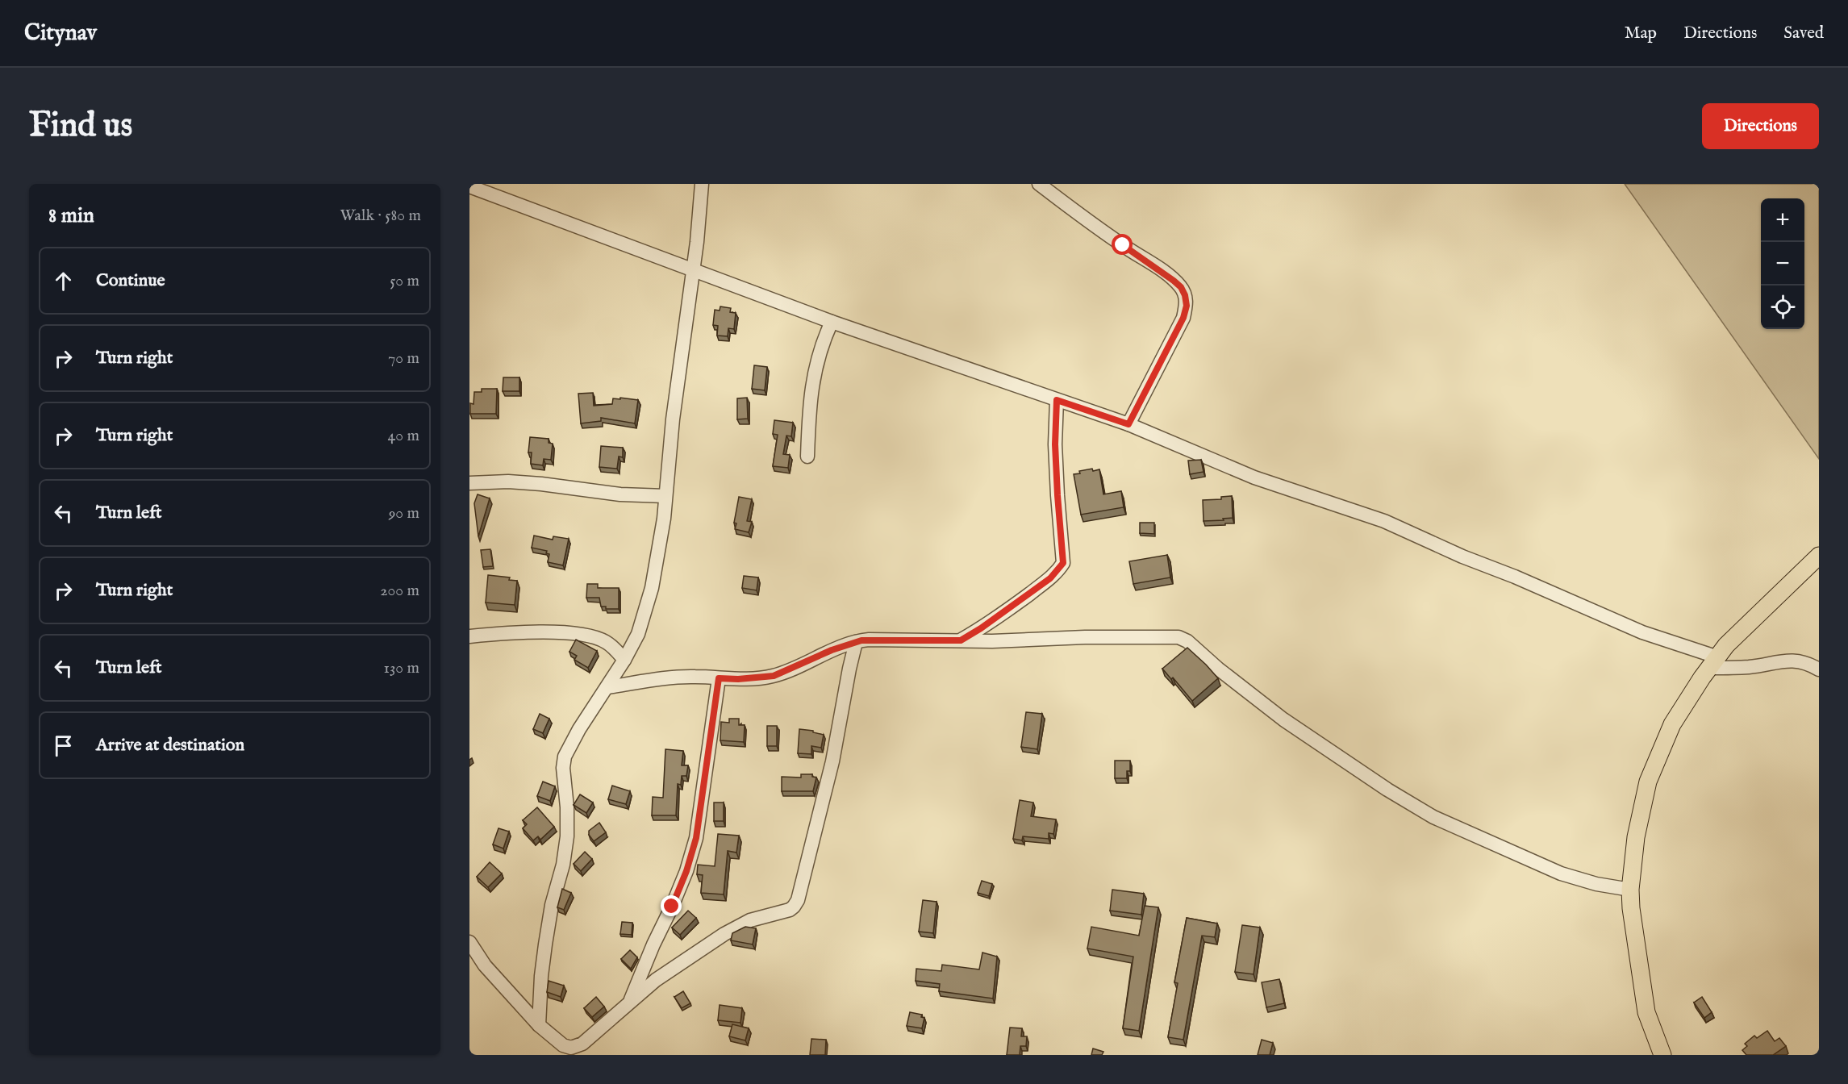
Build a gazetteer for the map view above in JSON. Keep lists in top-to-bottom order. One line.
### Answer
{"page":{"header":"Citynav","nav":["Map","Directions","Saved"],"buttons":"Directions","title":"Find us","heading":["8 min","Walk · 580 m"],"map_buttons":["+","−"],"list":[["Continue","50 m"],["Turn right","70 m"],["Turn right","40 m"],["Turn left","90 m"],["Turn right","200 m"],["Turn left","130 m"],"Arrive at destination"]}}
